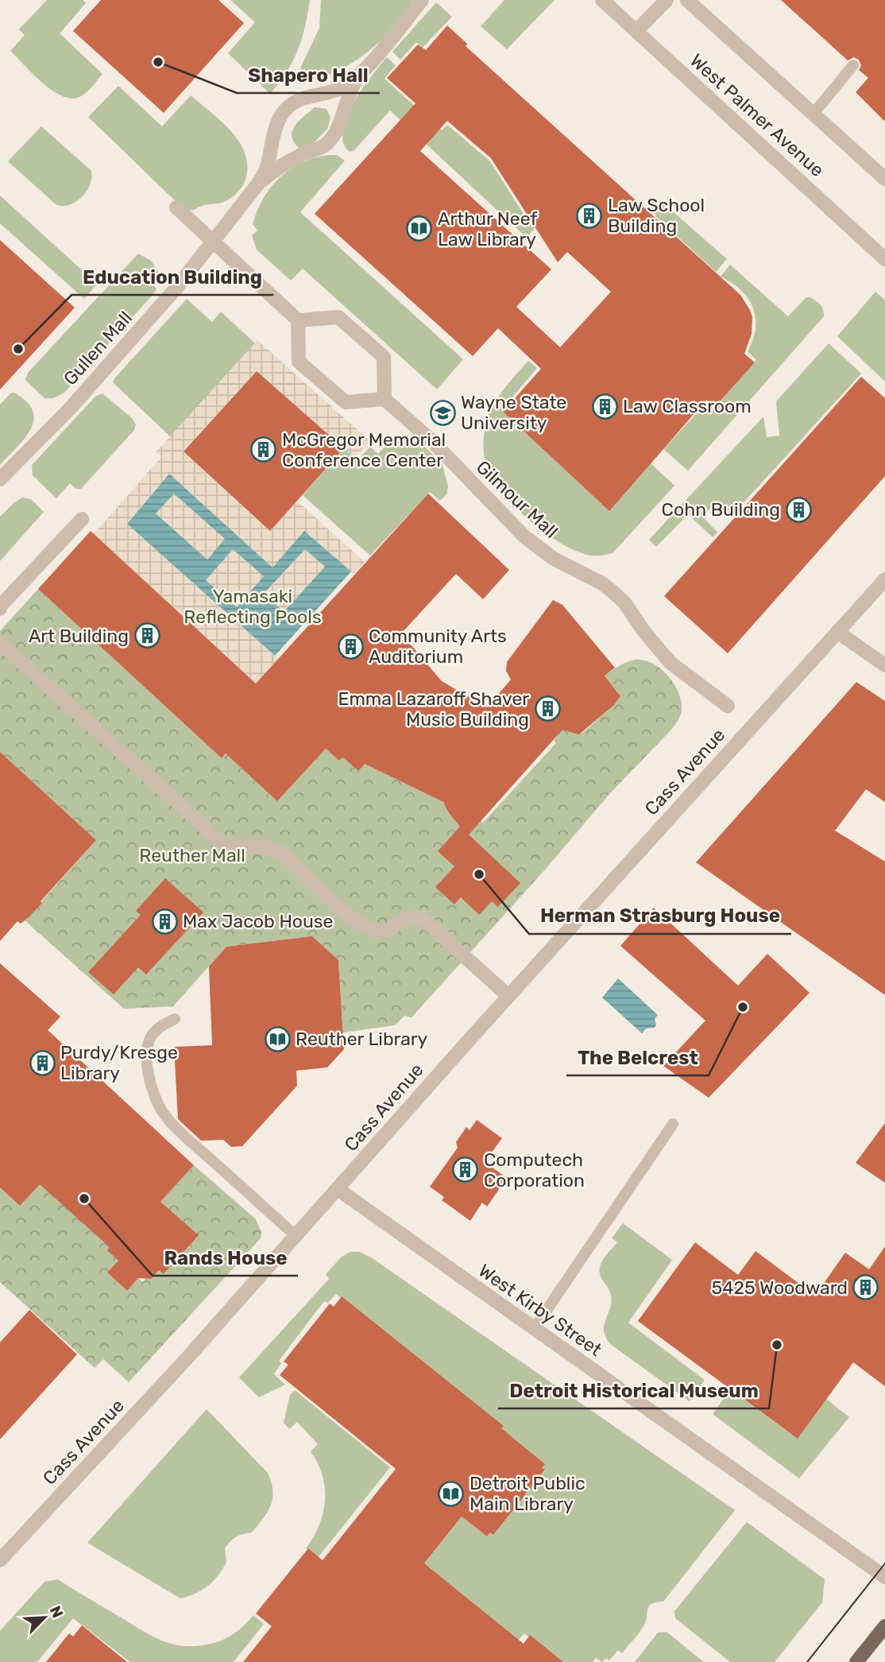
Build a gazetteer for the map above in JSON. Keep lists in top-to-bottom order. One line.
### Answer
{"streets":{"street":["West Palmer Avenue","Gullen Mall","Gilmour Mall","Cass Avenue","West Kirby Street"]},"crossings":[["Cass Avenue","West Kirby Street"]],"parks":["Yamasaki Reflecting Pools","Reuther Mall"],"places":{"other":["Shapero Hall","Education Building","Herman Strasburg House","The Belcrest","Rands House","Detroit Historical Museum"],"building":["Law School Building","Law Classroom","McGregor Memorial Conference Center","Cohn Building","Art Building","Community Arts Auditorium","Emma Lazaroff Shaver Music Building","Max Jacob House","Purdy/Kresge Library","Computech Corporation","5425 Woodward"],"library":["Arthur Neef Law Library","Reuther Library","Detroit Public Main Library"],"school or university":["Wayne State University"]},"north":"top right"}
